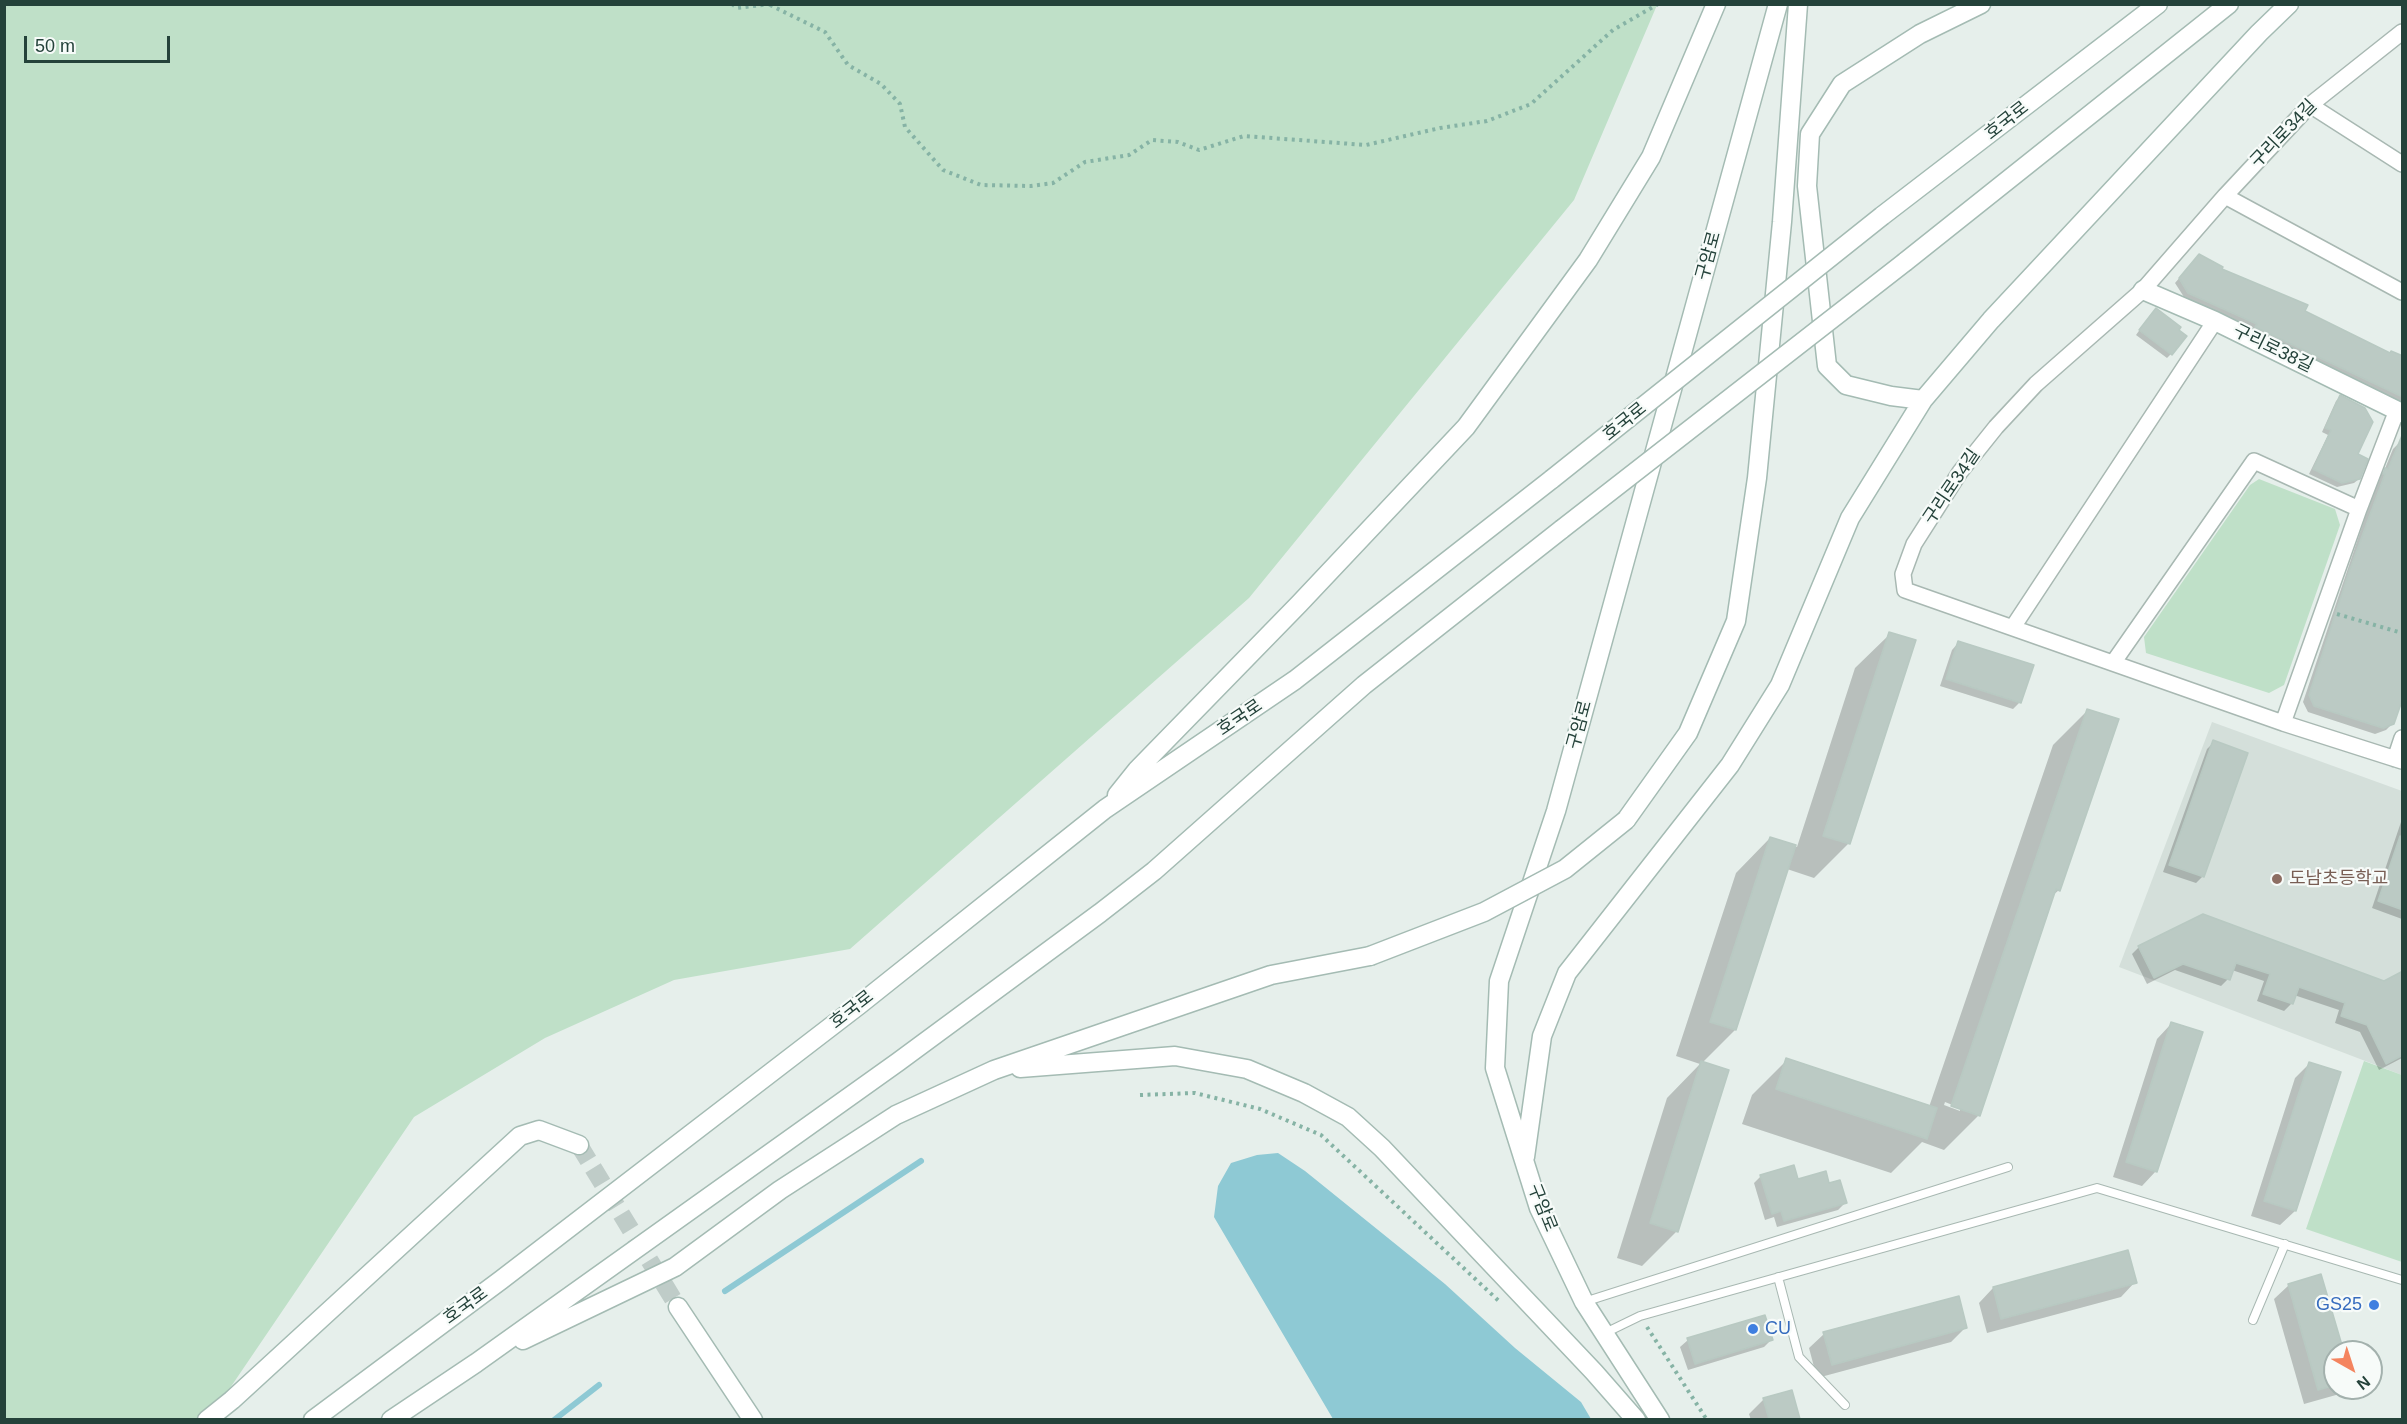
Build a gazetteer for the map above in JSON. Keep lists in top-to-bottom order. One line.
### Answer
{"streets":{"main road":["호국로","구암로","구리로38길"],"street":["구리로34길"]},"crossings":[["구리로34길","구리로38길"]],"places":["도남초등학교","GS25","CU"],"scale_bar":"50 m","north":"bottom right"}
